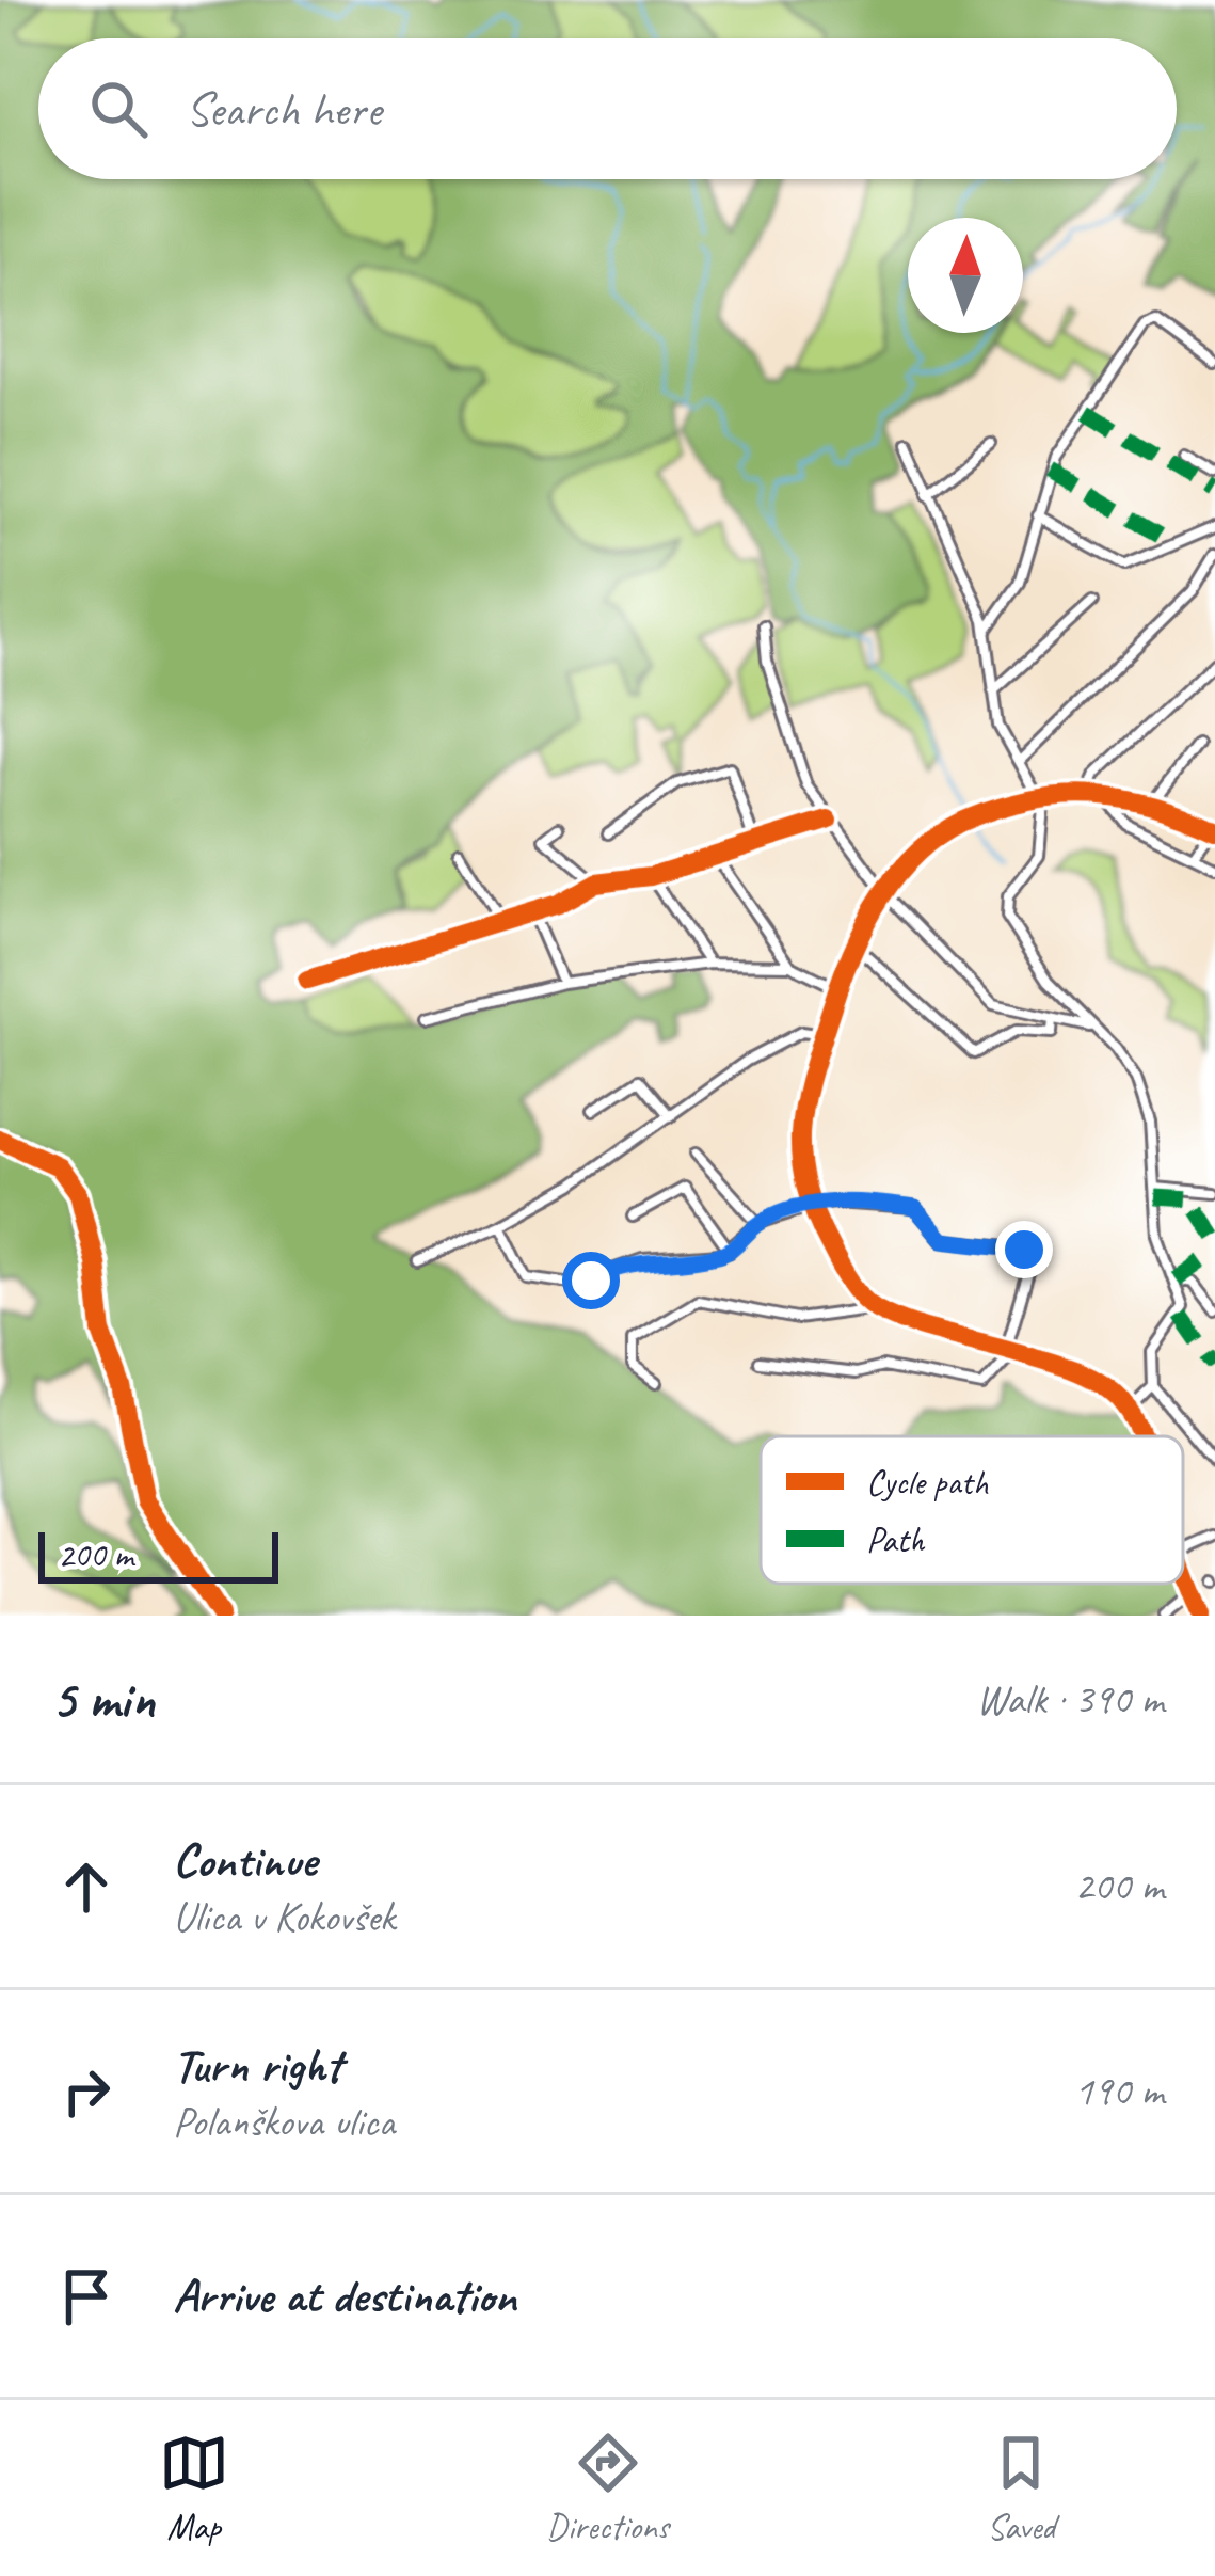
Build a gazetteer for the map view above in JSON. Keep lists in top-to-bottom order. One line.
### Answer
{"legend":["Cycle path","Path"],"scale_bar":"200 m","north":"top","page":{"search":"Search here","scale":"200 m","heading":["5 min","Walk · 390 m"],"list":[["Continue","Ulica v Kokovšek","200 m"],["Turn right","Polanškova ulica","190 m"],"Arrive at destination"],"nav":["Map","Directions","Saved"]}}
